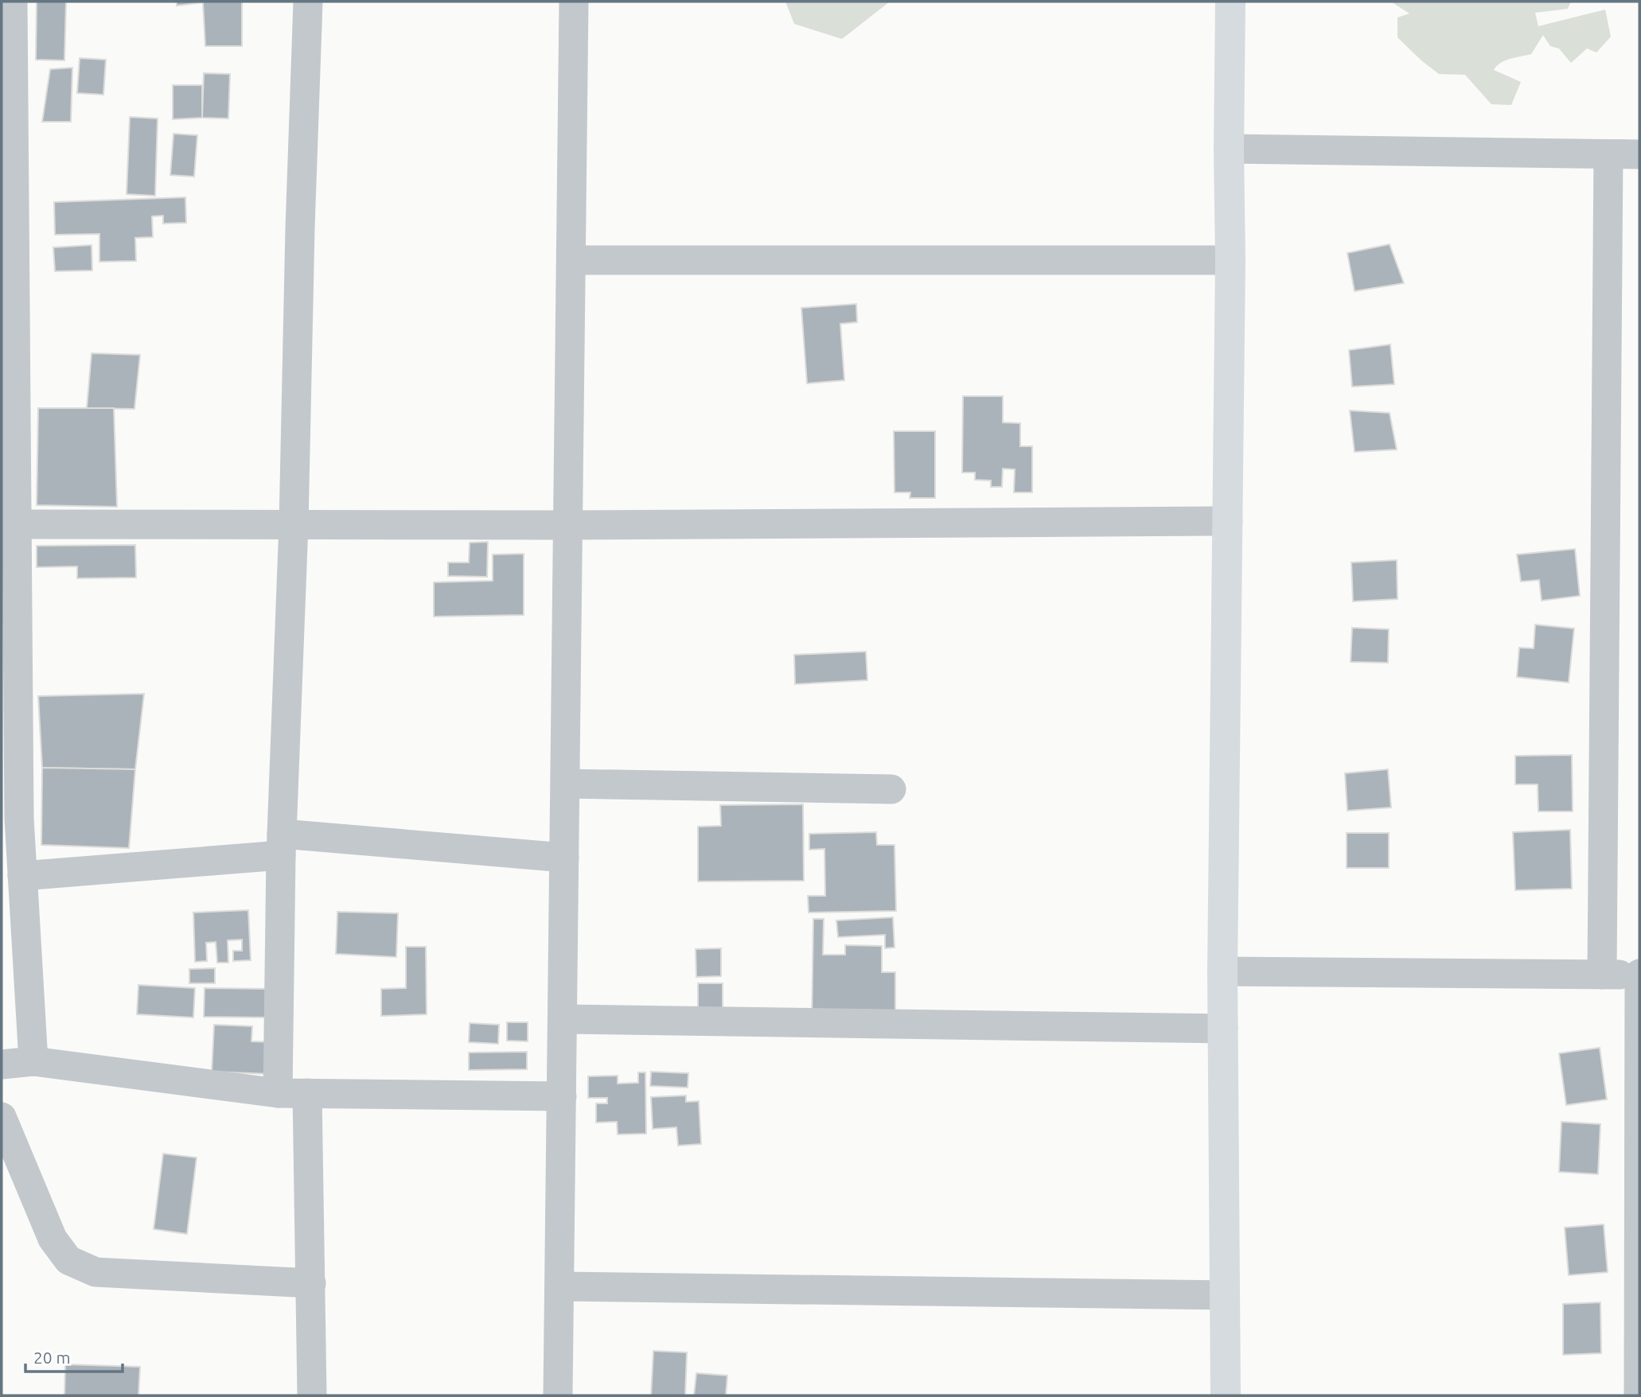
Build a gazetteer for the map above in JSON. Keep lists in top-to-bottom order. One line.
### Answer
{"scale_bar":"20 m"}
